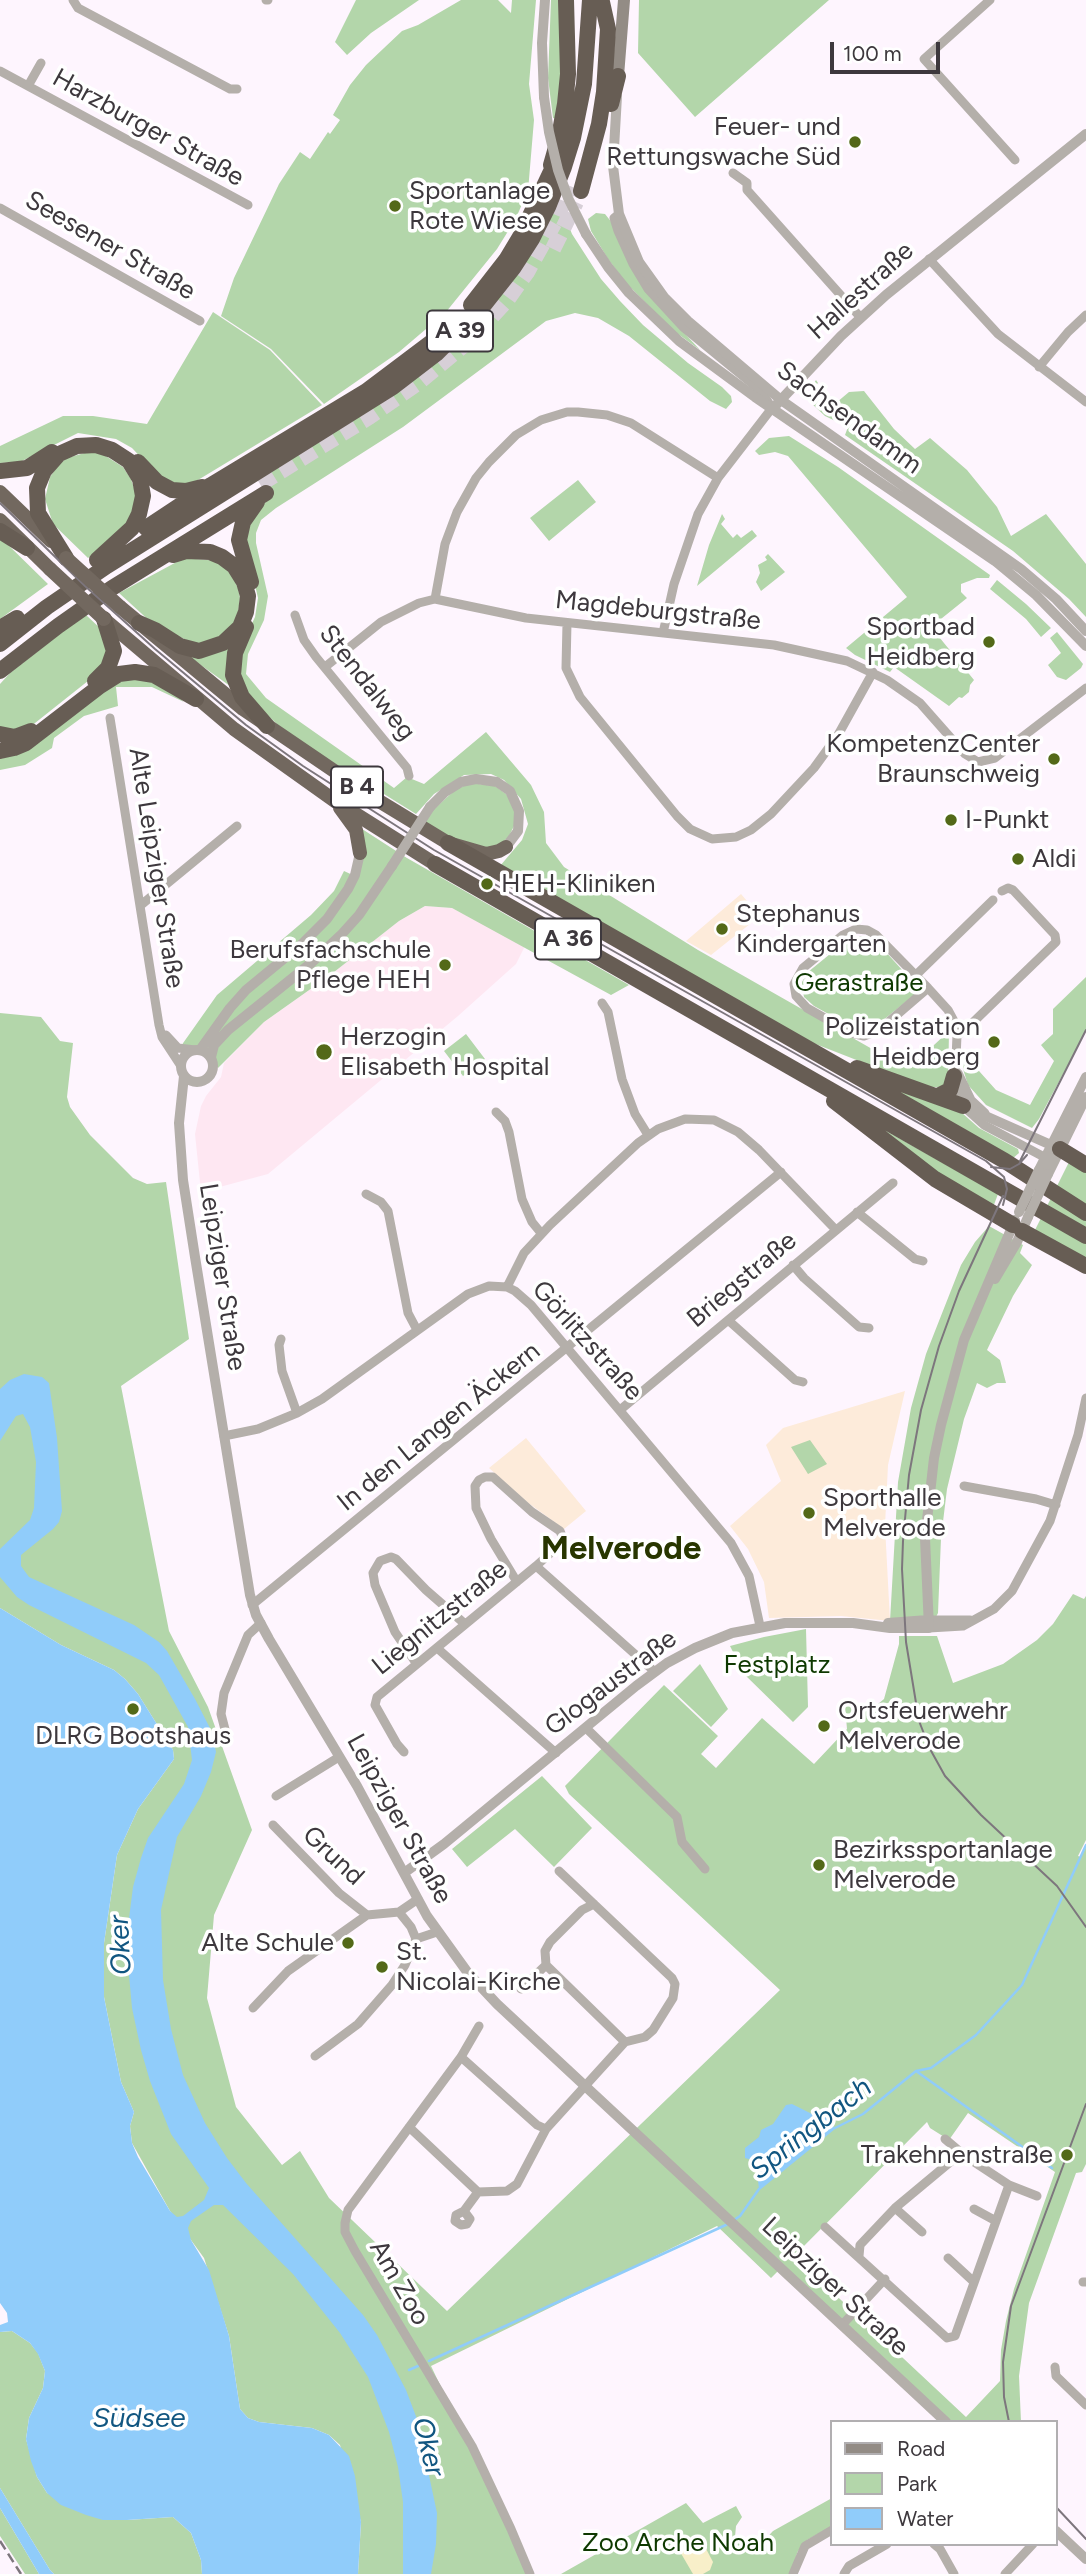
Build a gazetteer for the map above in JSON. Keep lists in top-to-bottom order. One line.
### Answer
{"streets":{"highway":["A 39","B 4","A 36"],"main road":["Sachsendamm"],"street":["Harzburger Straße","Seesener Straße","Hallestraße","Magdeburgstraße","Stendalweg","Alte Leipziger Straße","Leipziger Straße","Briegstraße","Görlitzstraße","In den Langen Äckern","Liegnitzstraße","Glogaustraße","Grund","Am Zoo"]},"crossings":[["Hallestraße","Sachsendamm"],["Hallestraße","Magdeburgstraße"],["B 4","A 36"],["Alte Leipziger Straße","Leipziger Straße"],["Leipziger Straße","Görlitzstraße"],["Leipziger Straße","In den Langen Äckern"],["Leipziger Straße","Glogaustraße"],["Briegstraße","Görlitzstraße"],["Görlitzstraße","In den Langen Äckern"],["Görlitzstraße","Glogaustraße"]],"districts":["Melverode"],"water":["Oker","Springbach","Südsee"],"parks":["Gerastraße","Festplatz","Zoo Arche Noah"],"places":["Feuer- und Rettungswache Süd","Sportanlage Rote Wiese","Sportbad Heidberg","KompetenzCenter Braunschweig","I-Punkt","Aldi","HEH-Kliniken","Stephanus Kindergarten","Berufsfachschule Pflege HEH","Polizeistation Heidberg","Herzogin Elisabeth Hospital","Sporthalle Melverode","DLRG Bootshaus","Ortsfeuerwehr Melverode","Bezirkssportanlage Melverode","Alte Schule","St. Nicolai-Kirche","Trakehnenstraße"],"legend":["Road","Park","Water"],"scale_bar":"100 m"}
